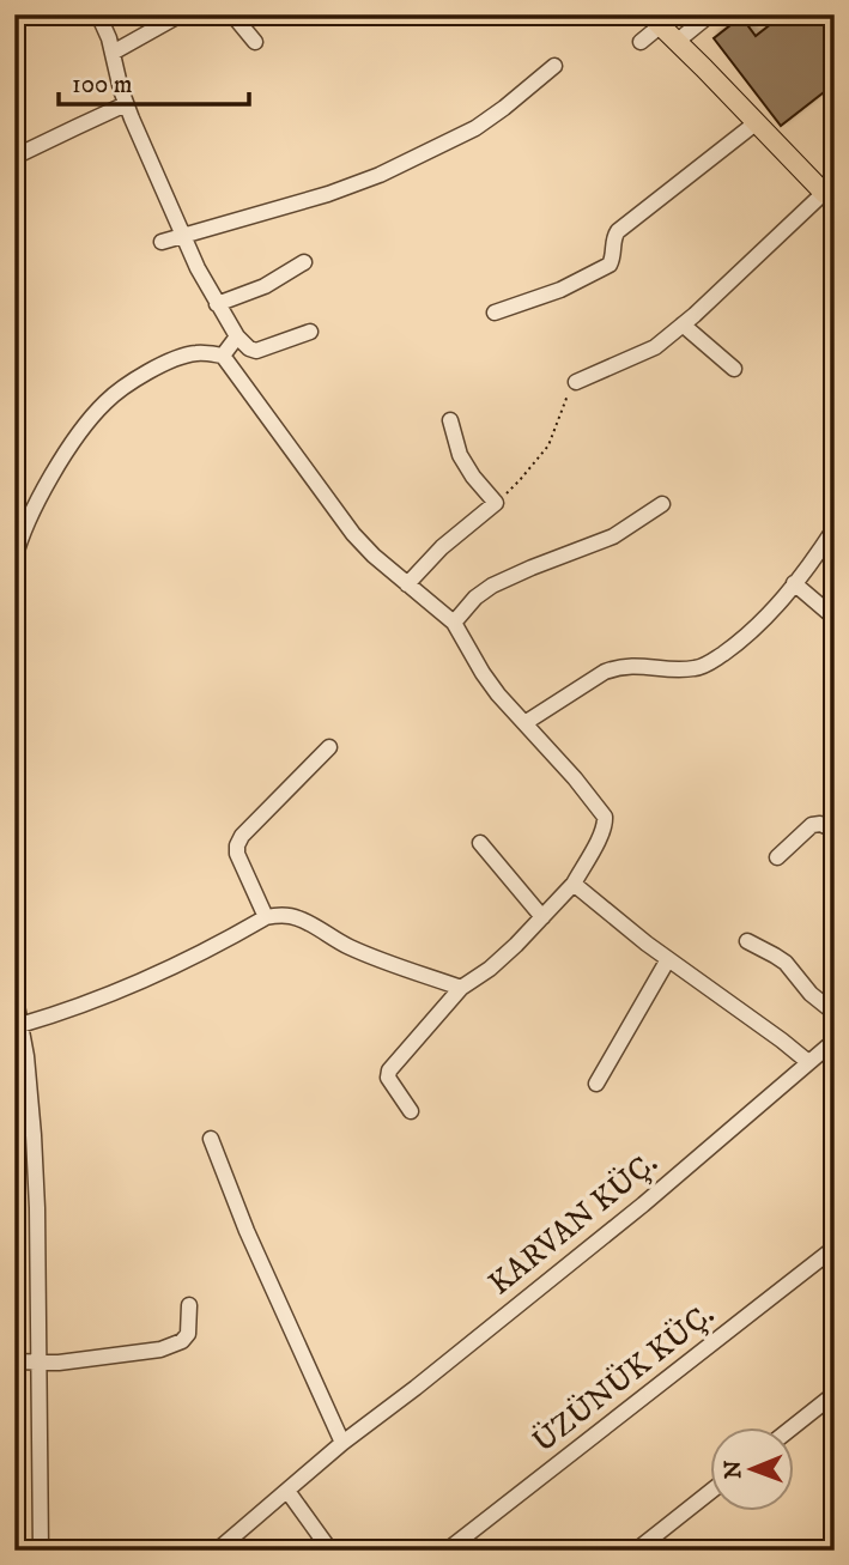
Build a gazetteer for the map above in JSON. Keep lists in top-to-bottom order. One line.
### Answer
{"streets":{"street":["KARVAN KÜÇ.","ÜZÜNÜK KÜÇ."]},"scale_bar":"100 m","north":"left"}
